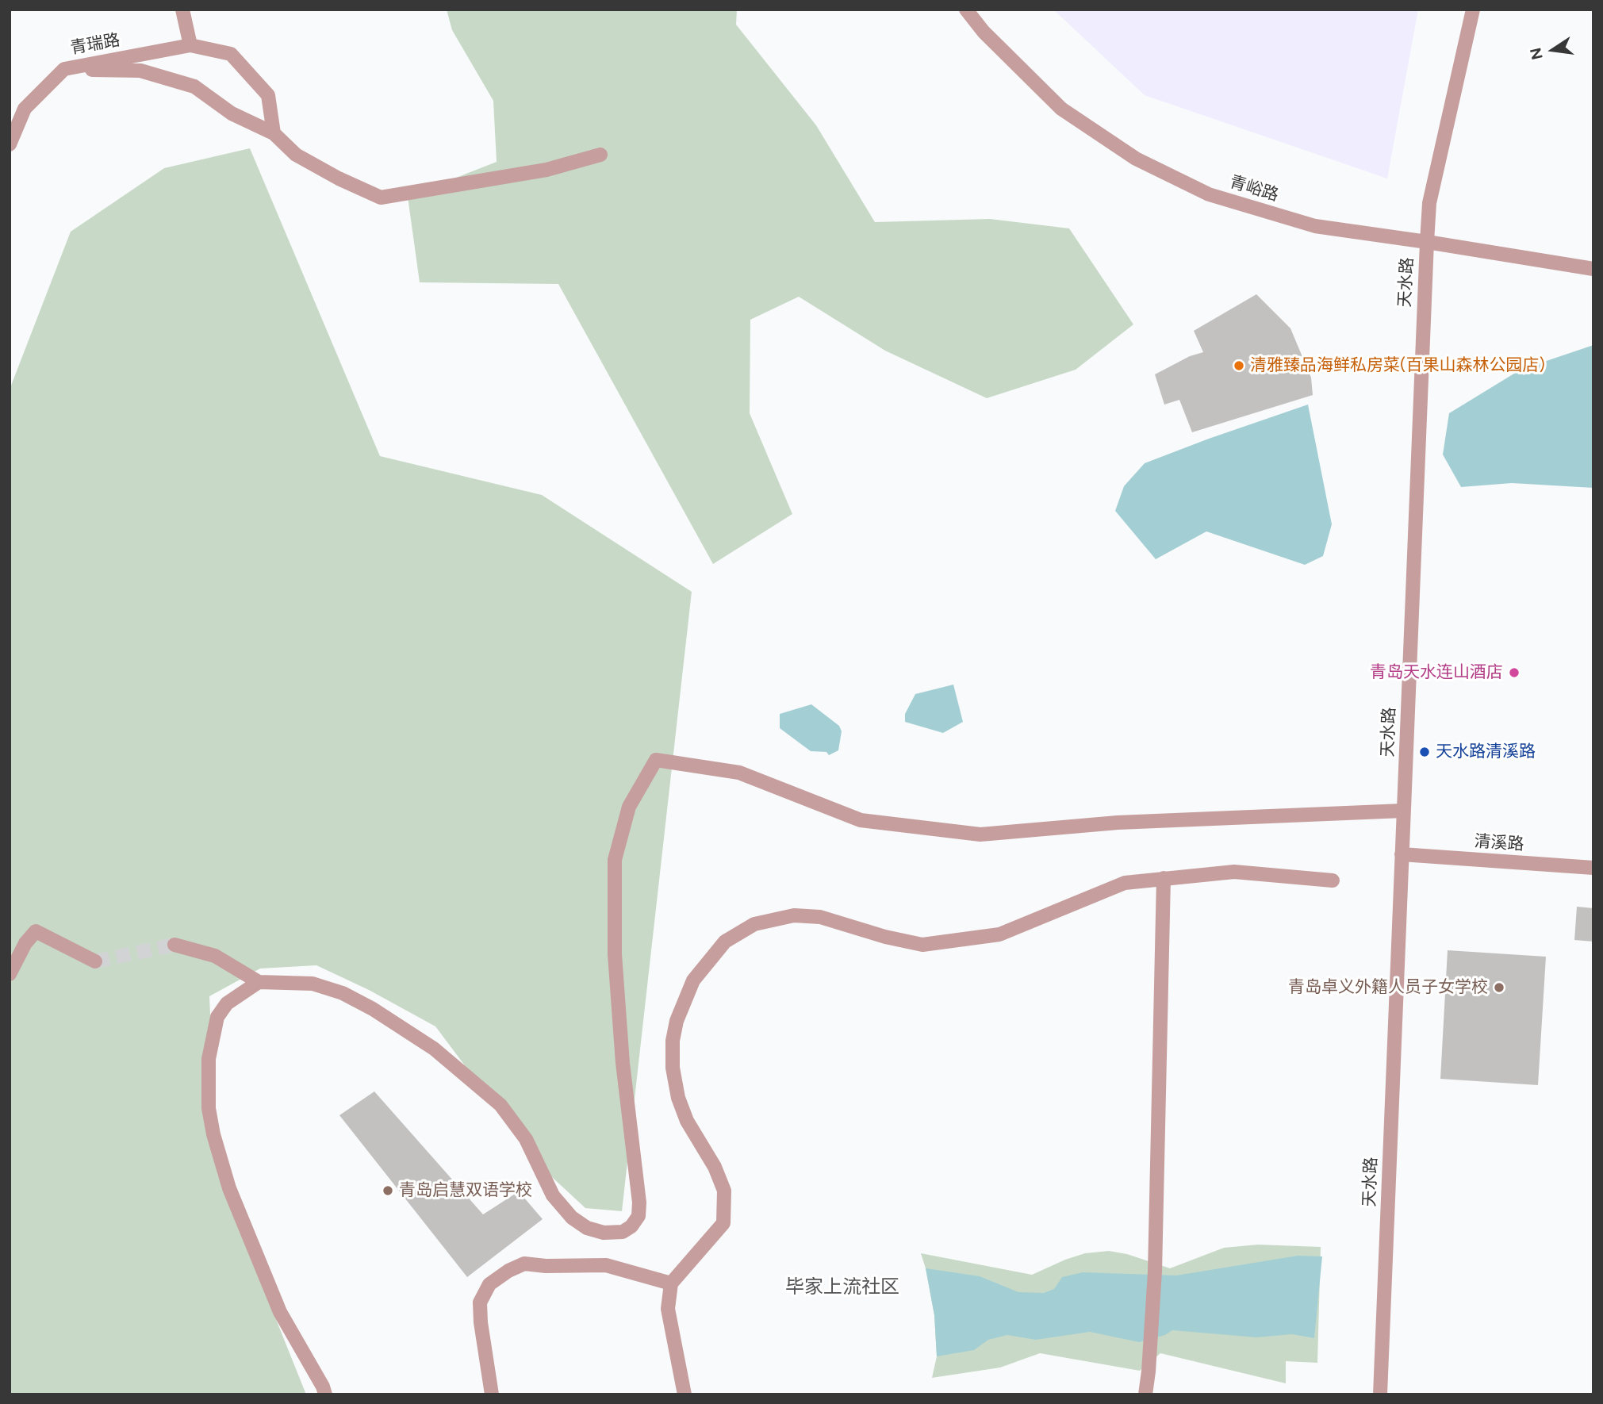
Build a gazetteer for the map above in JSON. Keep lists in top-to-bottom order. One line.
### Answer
{"streets":{"street":["青瑞路","青峪路","天水路","清溪路"]},"crossings":[["青峪路","天水路"],["天水路","清溪路"]],"districts":["毕家上流社区"],"places":["清雅臻品海鲜私房菜(百果山森林公园店)","青岛天水连山酒店","天水路清溪路","青岛卓义外籍人员子女学校","青岛启慧双语学校"],"north":"left"}
